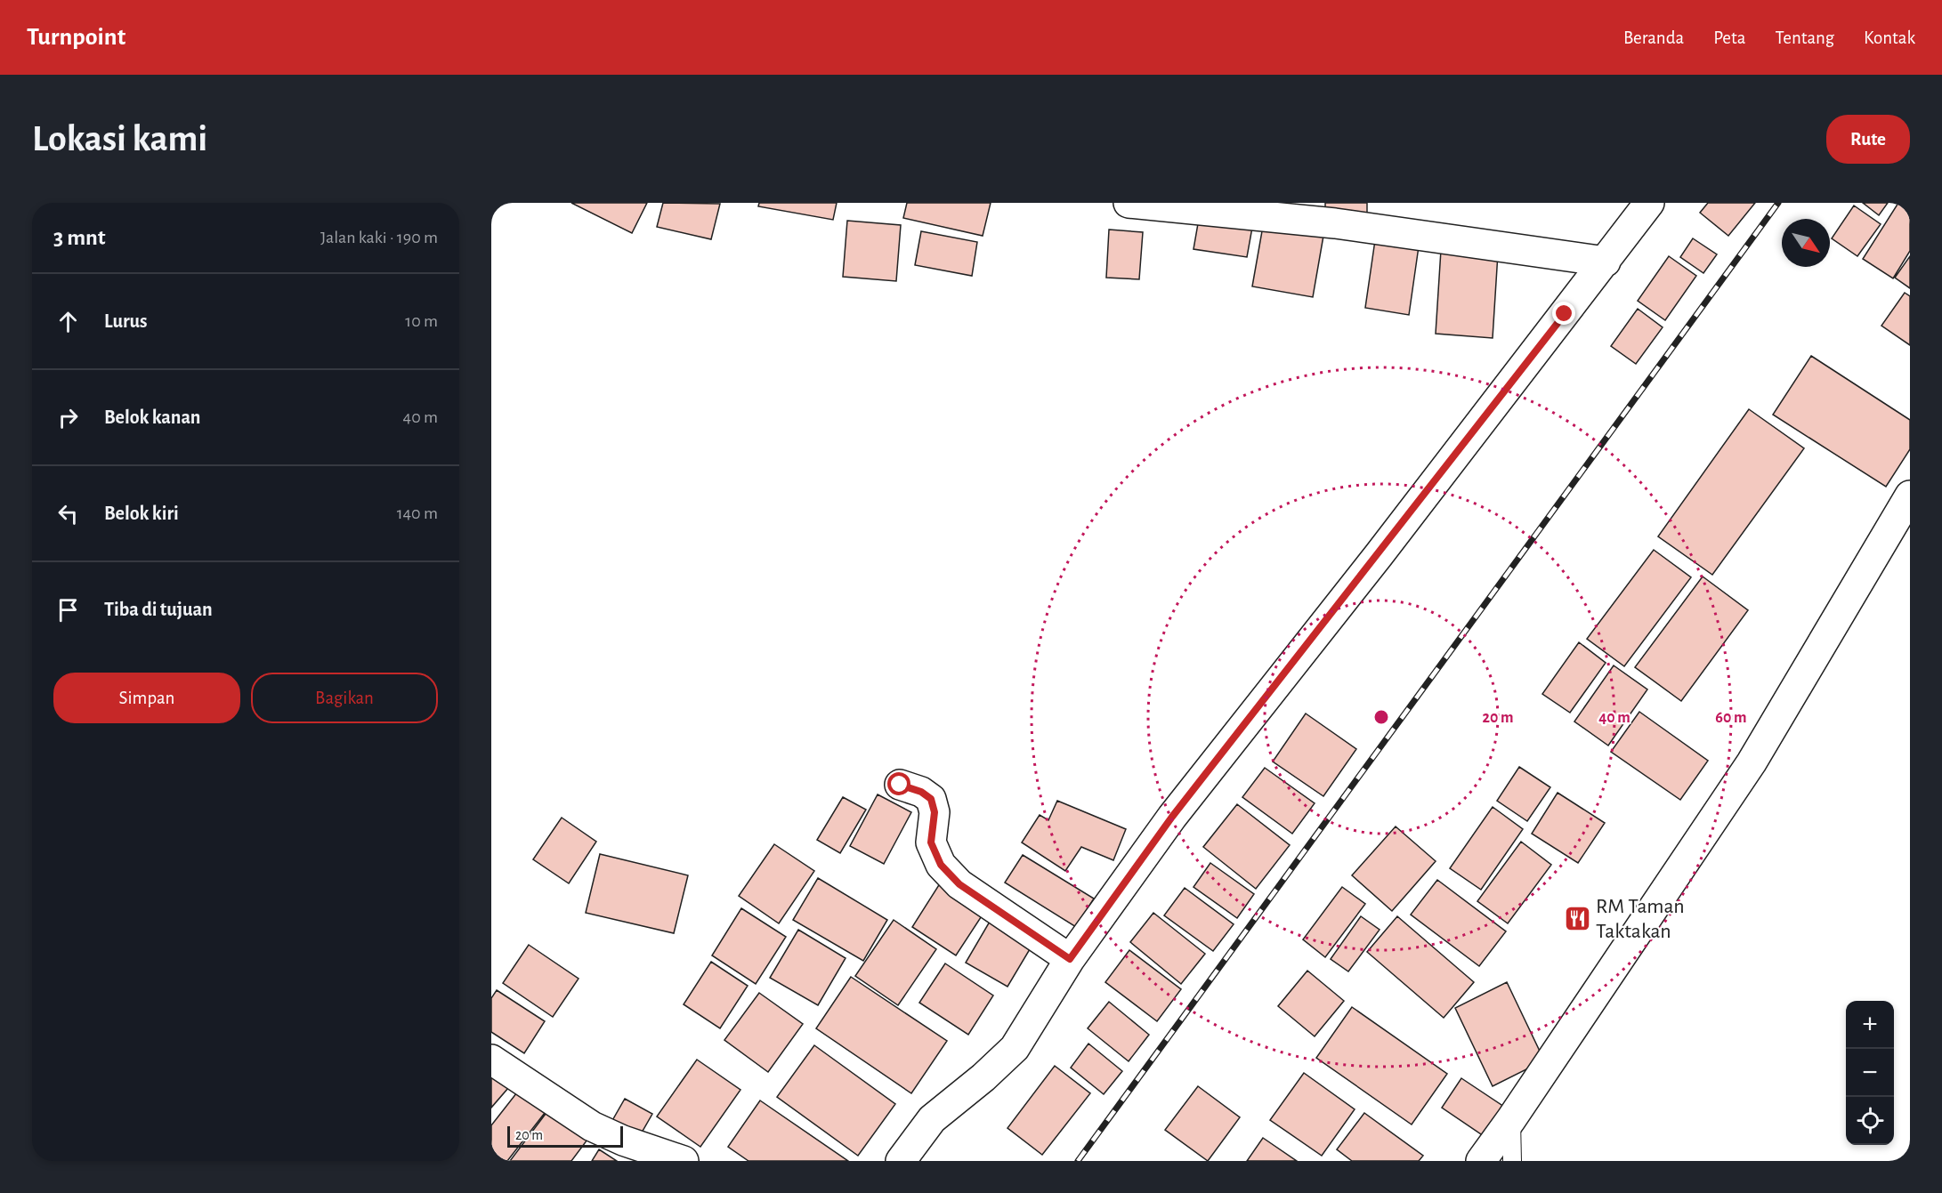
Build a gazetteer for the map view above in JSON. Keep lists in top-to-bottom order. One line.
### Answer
{"places":{"restaurant":["RM Taman Taktakan"]},"scale_bar":"20 m","north":"bottom right","page":{"header":"Turnpoint","nav":["Beranda","Peta","Tentang","Kontak"],"buttons":["Rute",["Simpan","Bagikan"]],"title":"Lokasi kami","heading":["3 mnt","Jalan kaki · 190 m"],"list":[["Lurus","10 m"],["Belok kanan","40 m"],["Belok kiri","140 m"],"Tiba di tujuan"],"map_buttons":["+","−"],"scale":"20 m"},"rings":["20 m","40 m","60 m"]}
